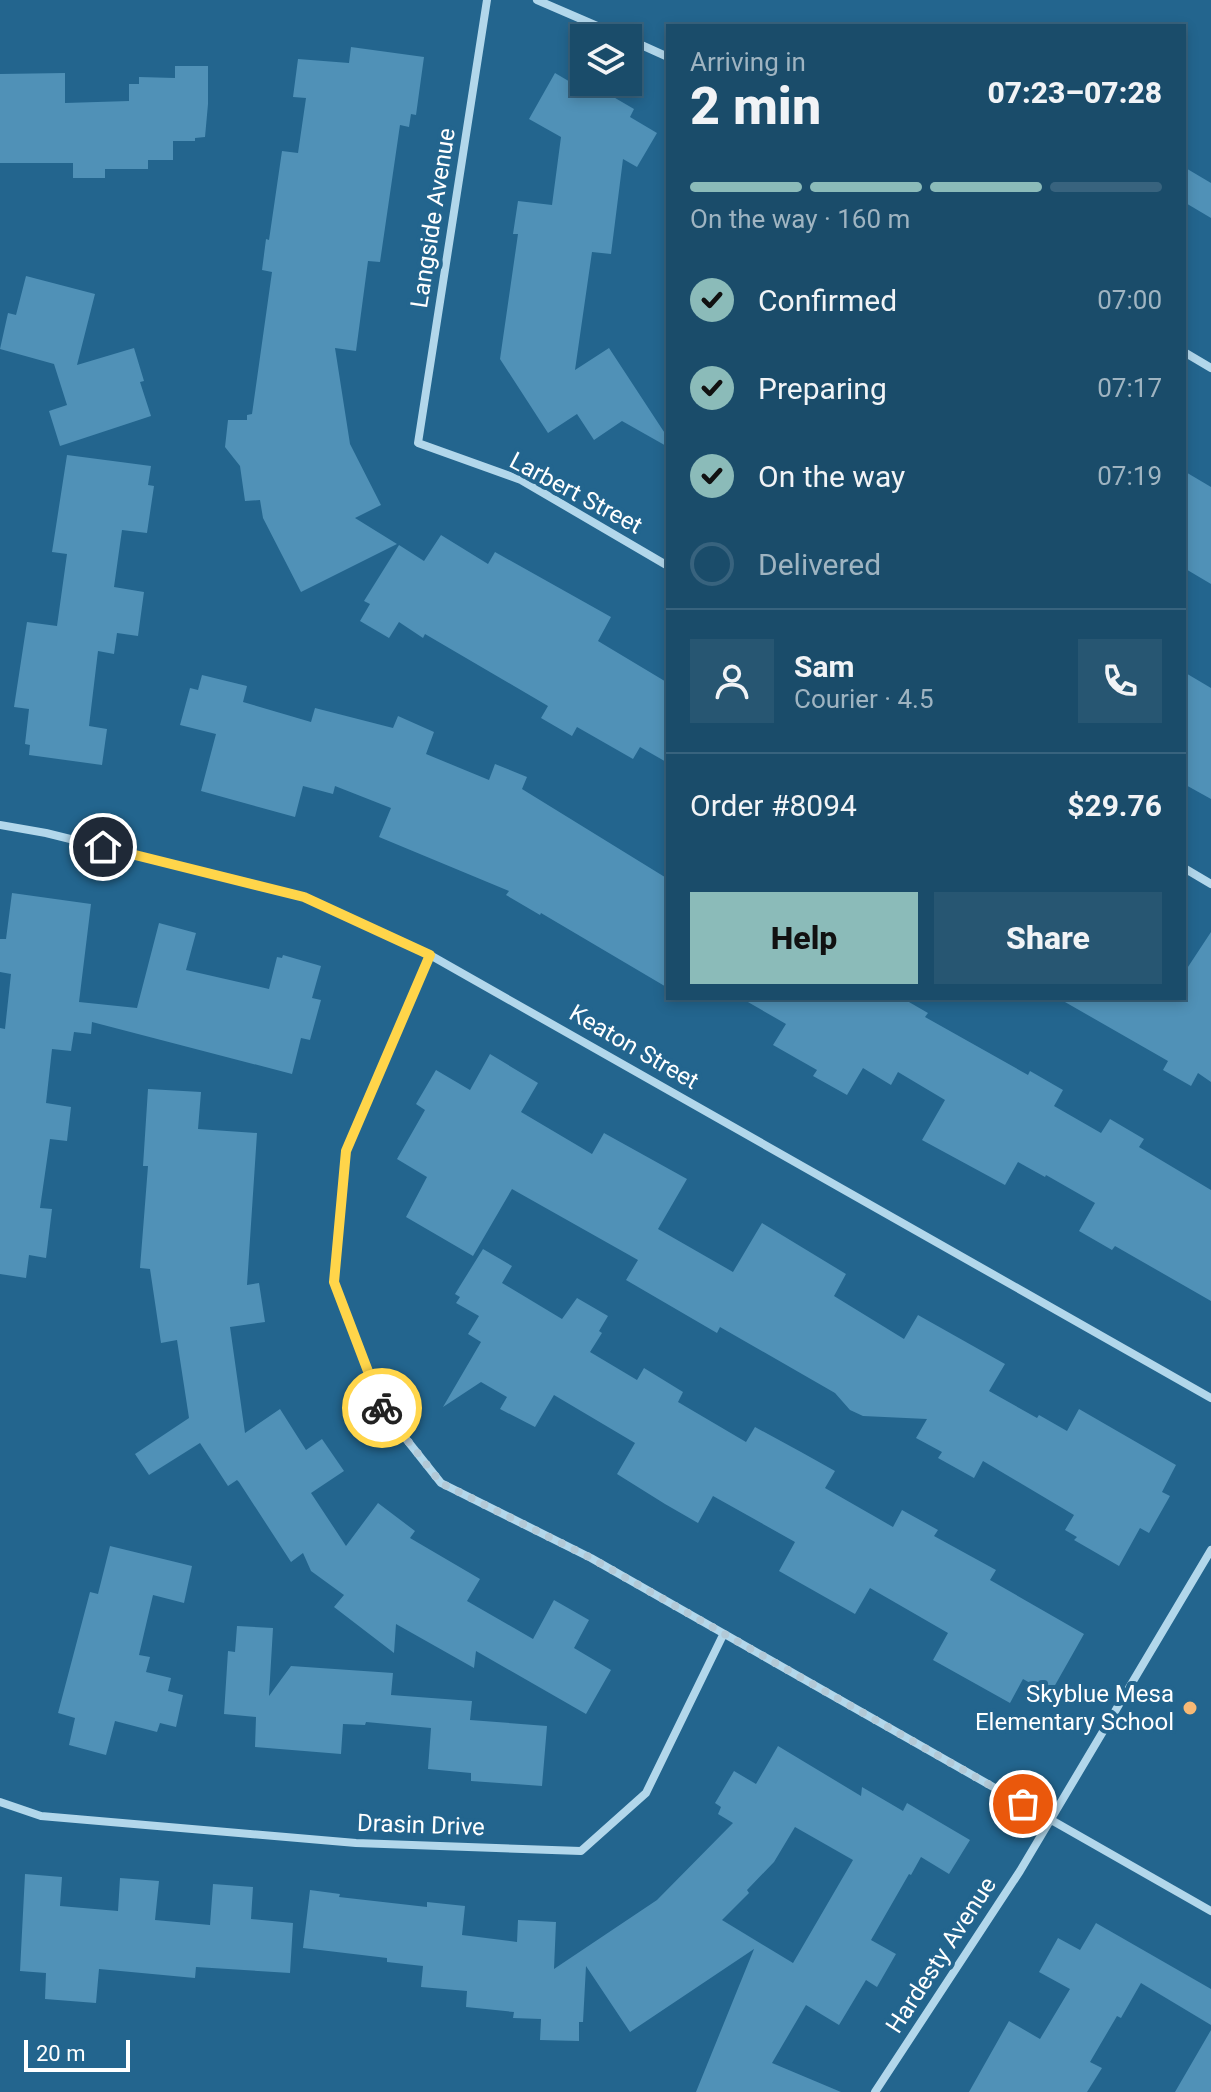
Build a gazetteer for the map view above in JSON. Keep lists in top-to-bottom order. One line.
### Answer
{"streets":{"street":["Langside Avenue","Larbert Street","Keaton Street","Drasin Drive","Hardesty Avenue"]},"crossings":[["Langside Avenue","Larbert Street"]],"places":["Skyblue Mesa Elementary School"],"scale_bar":"20 m","page":{"heading":["2 min","Arriving in","07:23–07:28"],"panel":["Sam","Courier · 4.5","Order #8094","$29.76"],"bar":"On the way · 160 m","list":[["Confirmed","07:00"],["Preparing","07:17"],["On the way","07:19"],"Delivered"],"buttons":["Help","Share"],"scale":"20 m"}}
